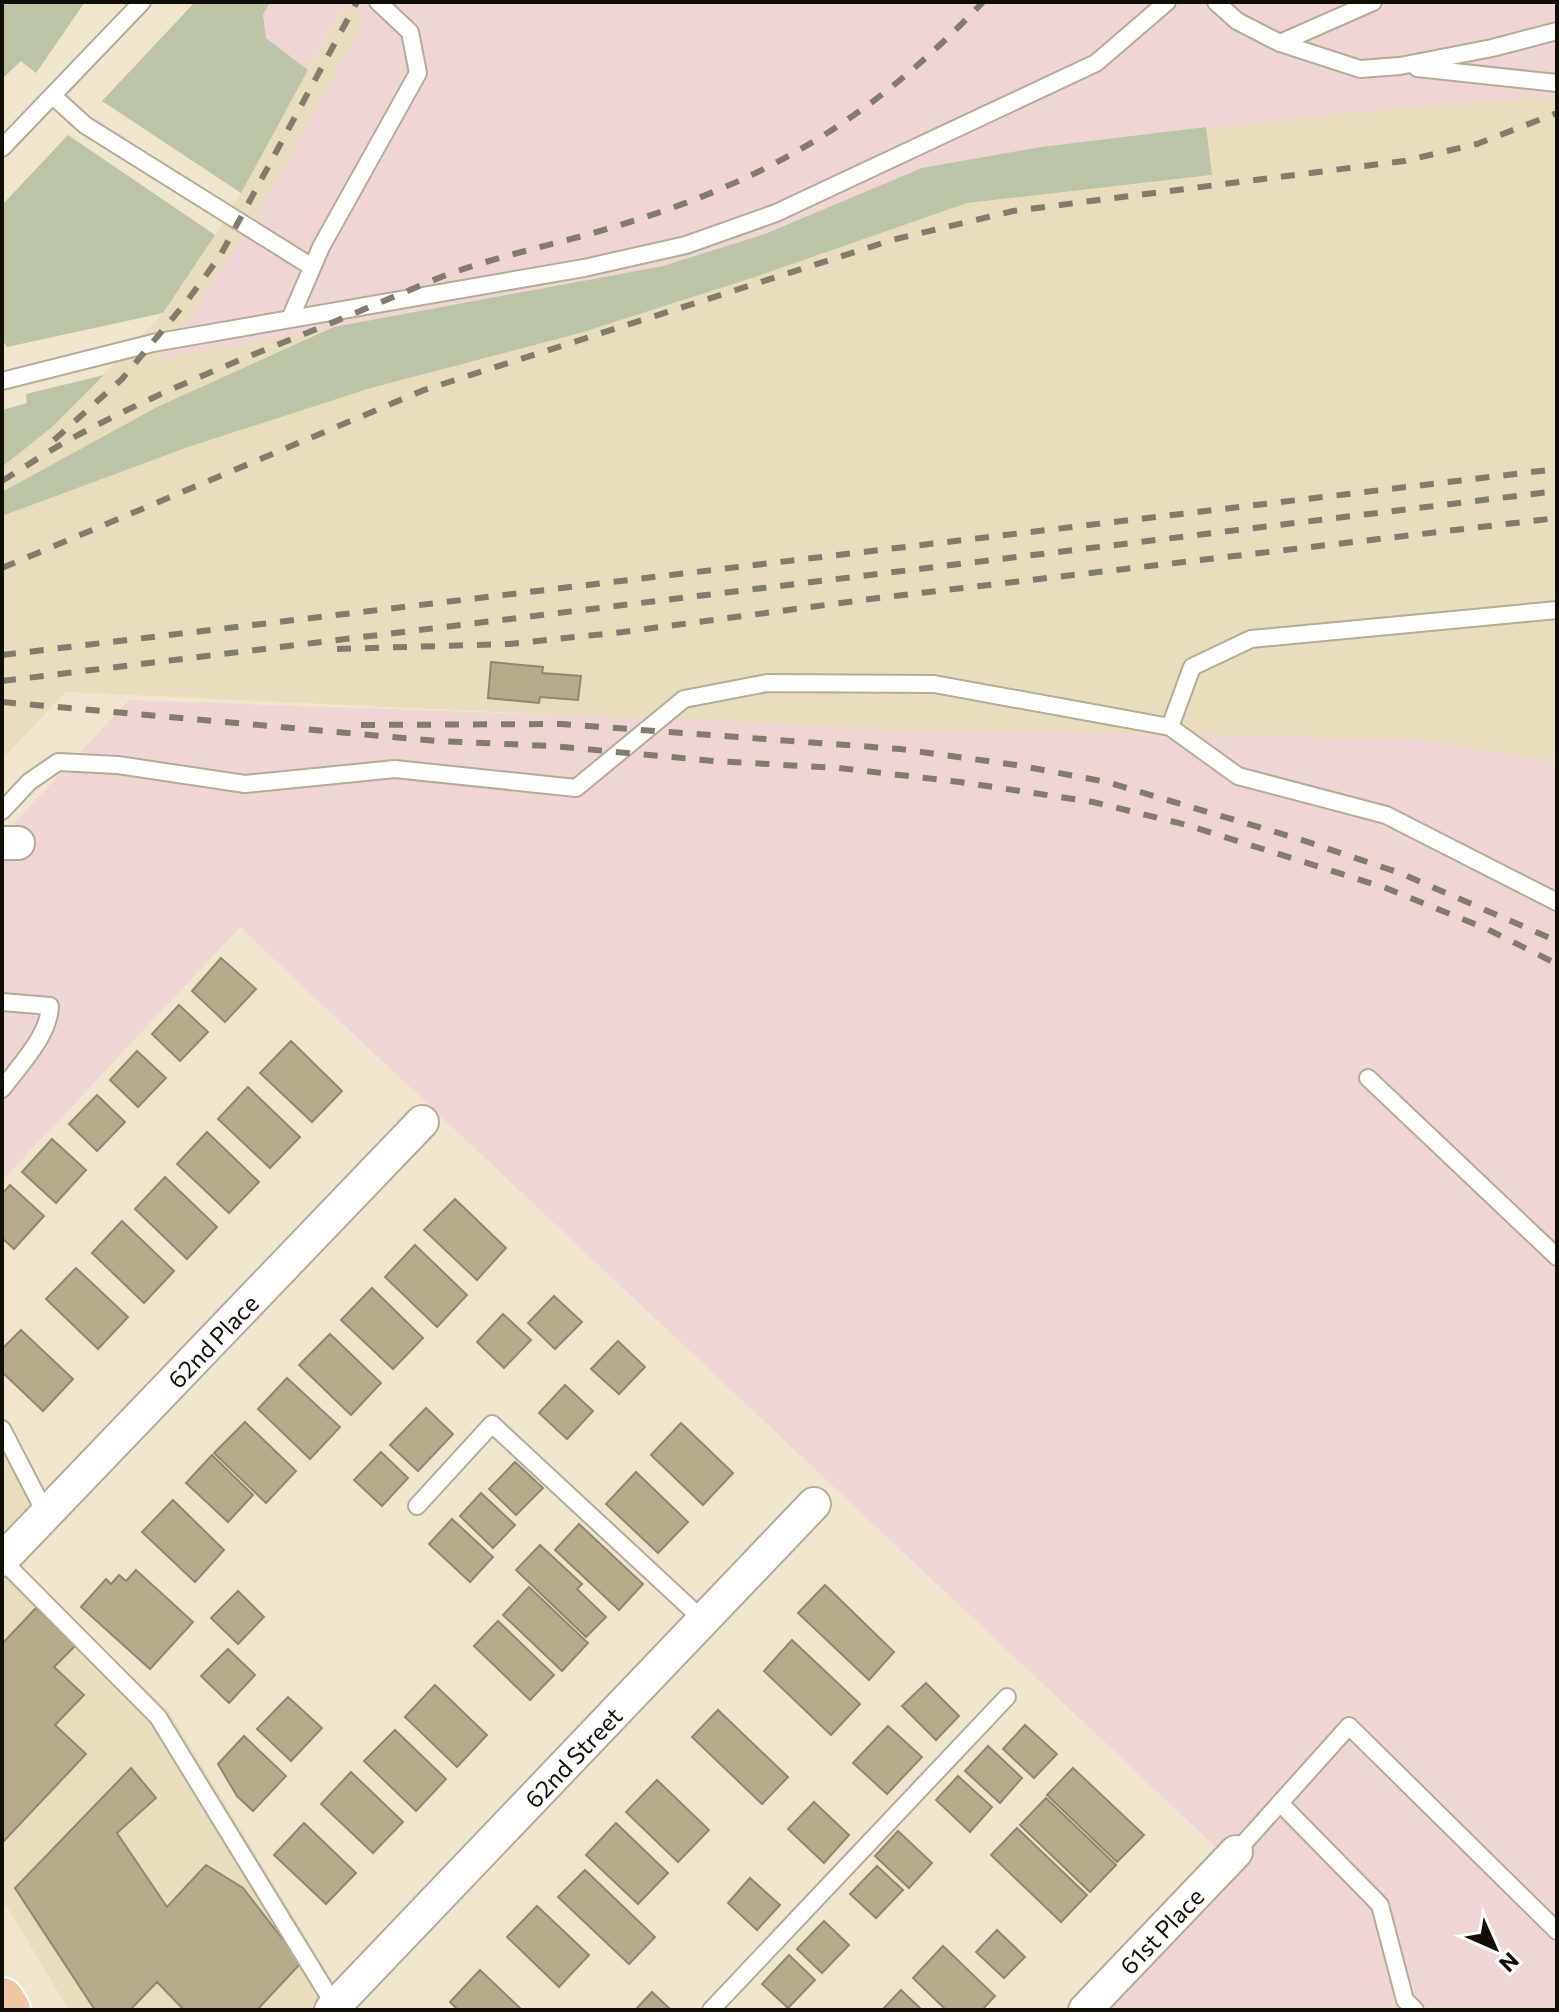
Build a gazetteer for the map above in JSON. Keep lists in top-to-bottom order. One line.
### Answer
{"streets":{"street":["62nd Place","62nd Street","61st Place"]},"north":"bottom right"}
